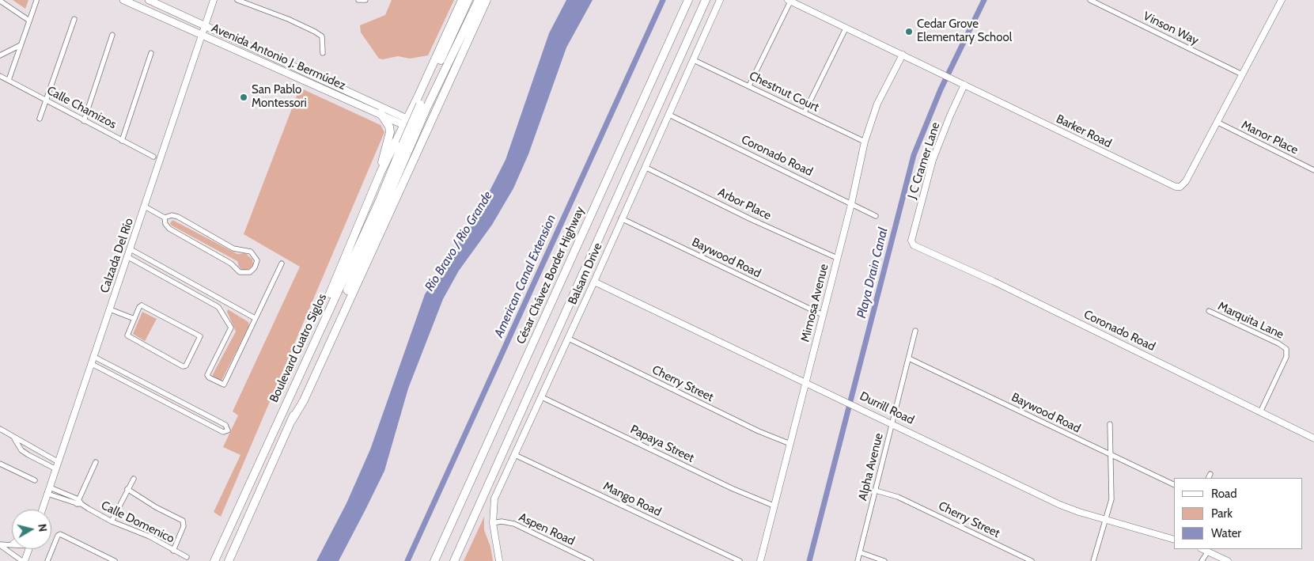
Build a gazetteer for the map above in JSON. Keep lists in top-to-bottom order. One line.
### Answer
{"streets":{"highway":["César Chávez Border Highway","Boulevard Cuatro Siglos"],"main road":["Avenida Antonio J. Bermúdez"],"street":["Vinson Way","Chestnut Court","Calle Chamizos","Barker Road","Manor Place","Coronado Road","J C Cramer Lane","Arbor Place","Calzada Del Río","Baywood Road","Balsam Drive","Mimosa Avenue","Marquita Lane","Cherry Street","Durrill Road","Papaya Street","Alpha Avenue","Mango Road","Calle Domenico","Aspen Road"]},"crossings":[["Vinson Way","Barker Road"],["Avenida Antonio J. Bermúdez","Calzada Del Río"],["Chestnut Court","Balsam Drive"],["Chestnut Court","Mimosa Avenue"],["Barker Road","Manor Place"],["Barker Road","J C Cramer Lane"],["Barker Road","Mimosa Avenue"],["Coronado Road","J C Cramer Lane"],["Coronado Road","Balsam Drive"],["Coronado Road","Mimosa Avenue"],["Coronado Road","Marquita Lane"],["Arbor Place","Balsam Drive"],["Arbor Place","Mimosa Avenue"],["Calzada Del Río","Calle Domenico"],["Baywood Road","Balsam Drive"],["Baywood Road","Mimosa Avenue"],["Baywood Road","Alpha Avenue"],["Balsam Drive","Cherry Street"],["Balsam Drive","Durrill Road"],["Balsam Drive","Papaya Street"],["Balsam Drive","Mango Road"],["Balsam Drive","Aspen Road"],["Mimosa Avenue","Cherry Street"],["Mimosa Avenue","Durrill Road"],["Mimosa Avenue","Papaya Street"],["Cherry Street","Alpha Avenue"],["Durrill Road","Alpha Avenue"]],"water":["Río Bravo / Rio Grande","Playa Drain Canal","American Canal Extension"],"places":["Cedar Grove Elementary School","San Pablo Montessori"],"legend":["Road","Park","Water"],"north":"right"}
